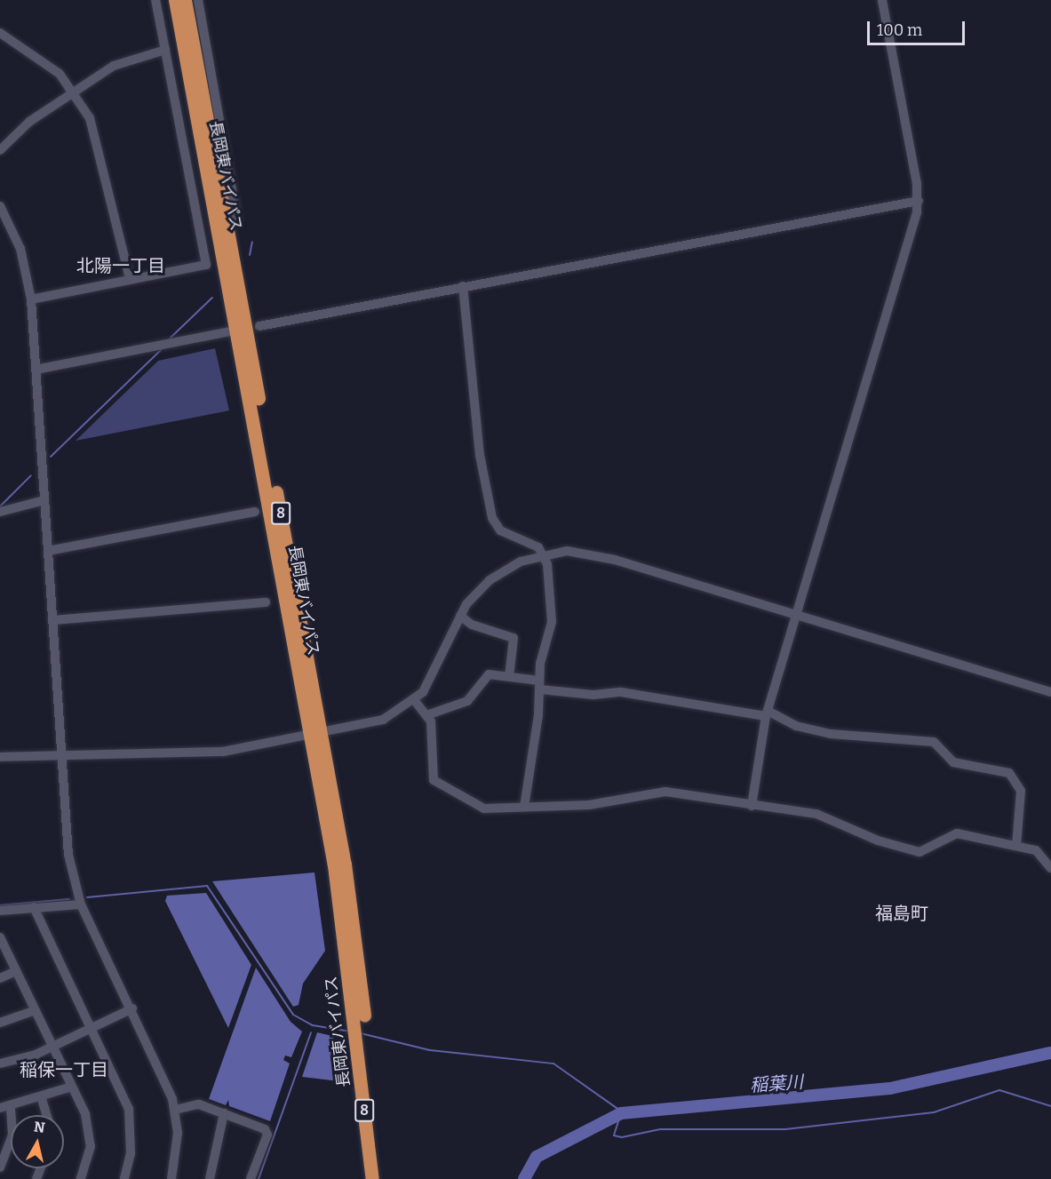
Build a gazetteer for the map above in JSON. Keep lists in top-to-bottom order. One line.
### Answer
{"streets":{"highway":["長岡東バイパス","8"]},"districts":["北陽一丁目","福島町","稲保一丁目"],"water":["稲葉川"],"scale_bar":"100 m","north":"top"}
